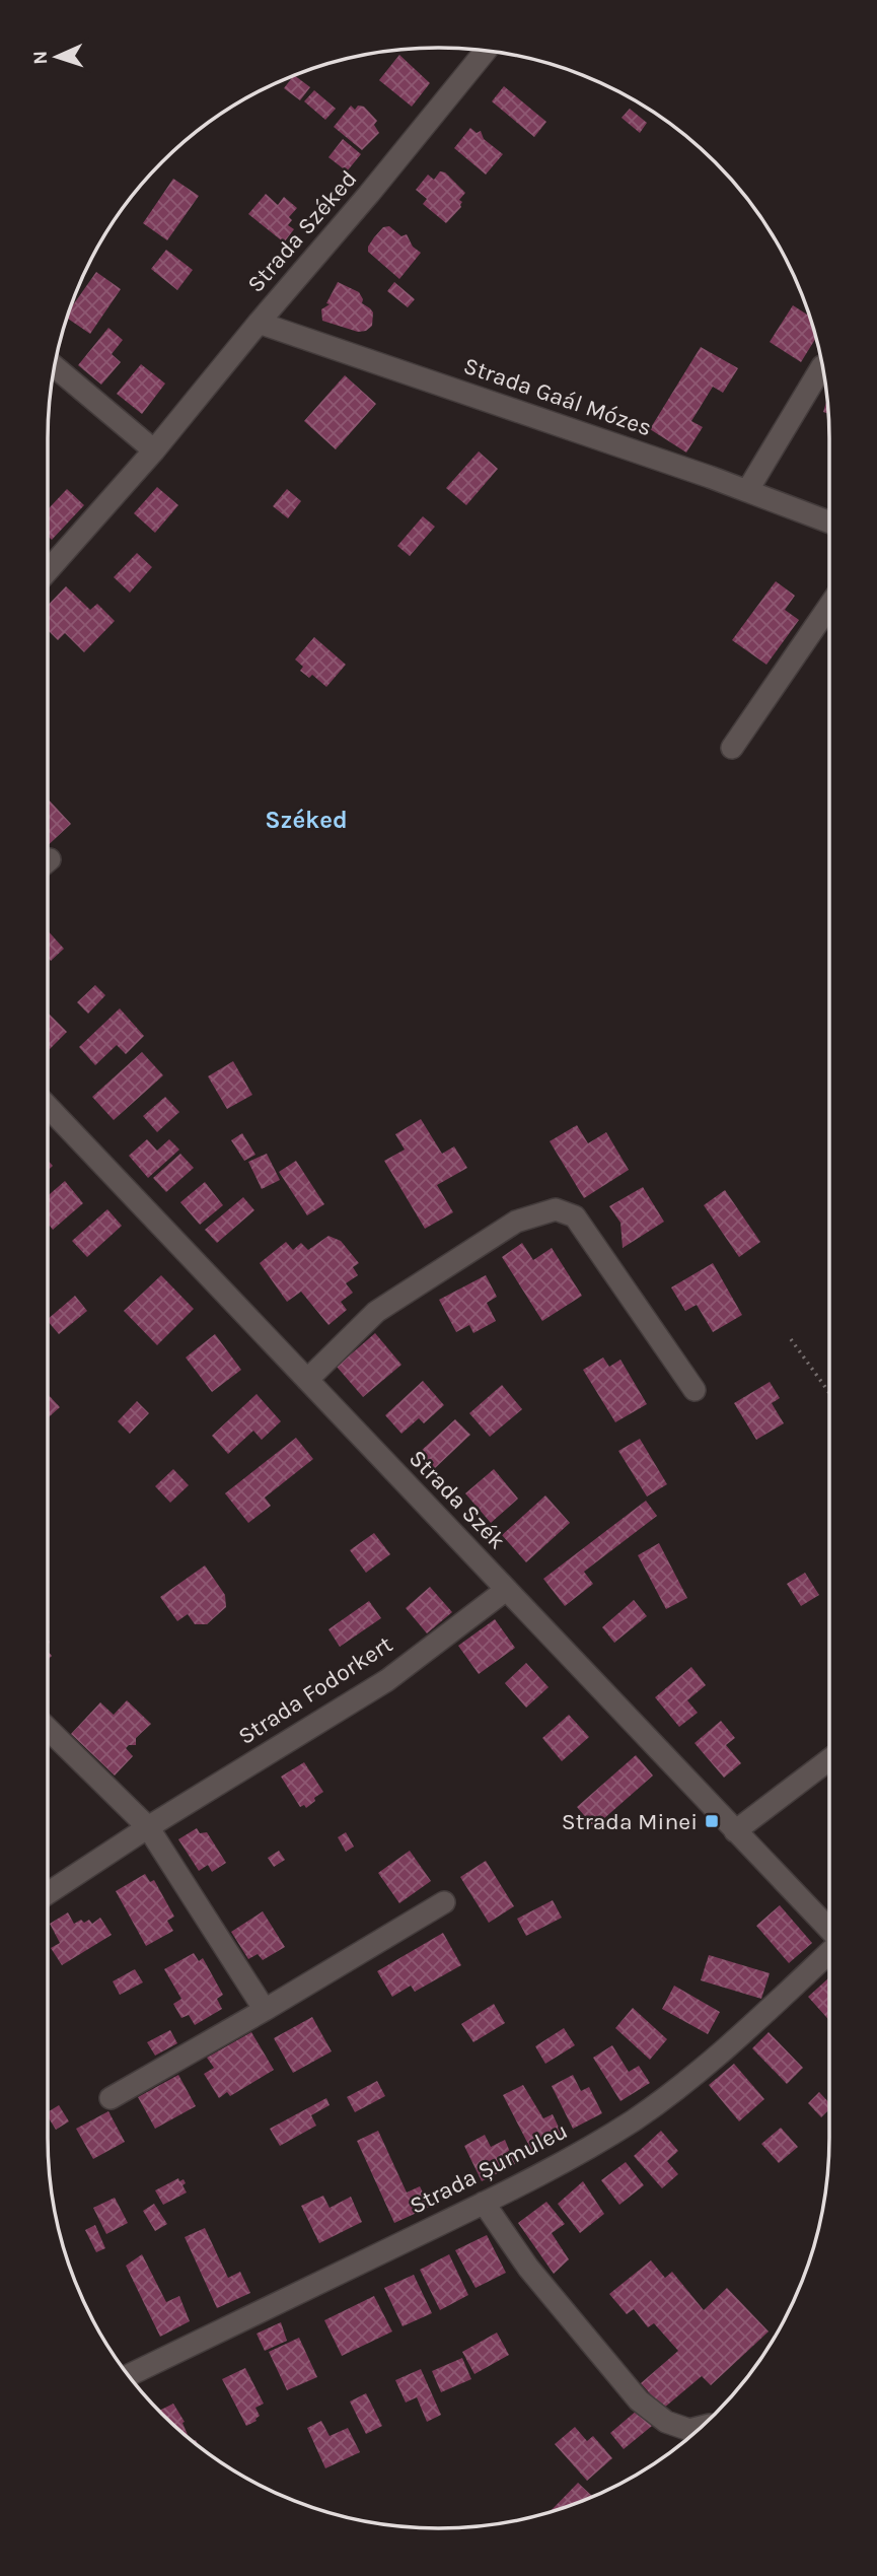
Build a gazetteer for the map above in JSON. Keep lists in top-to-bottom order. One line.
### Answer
{"streets":{"street":["Strada Széked","Strada Gaál Mózes","Strada Szék","Strada Fodorkert","Strada Șumuleu"]},"crossings":[["Strada Széked","Strada Gaál Mózes"],["Strada Szék","Strada Fodorkert"]],"districts":["Széked"],"places":{"transit":["Strada Minei"]},"north":"left"}
